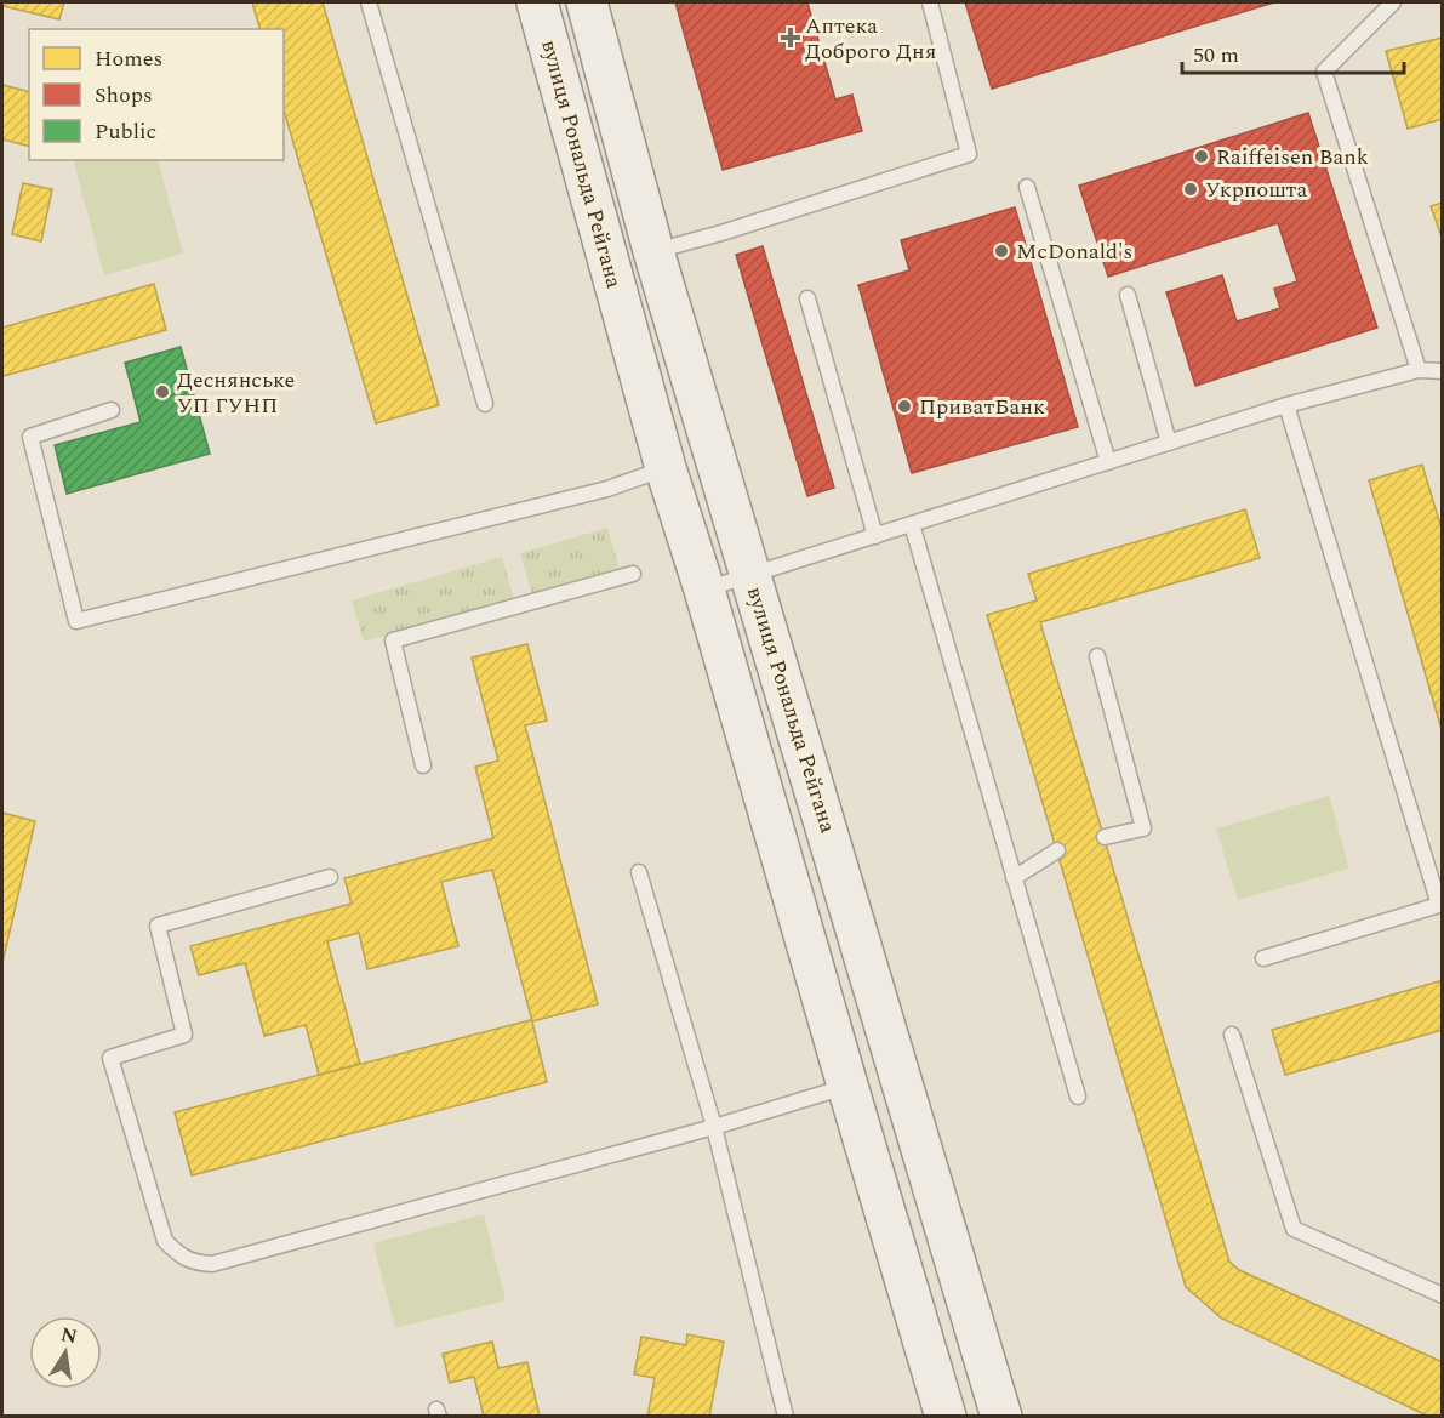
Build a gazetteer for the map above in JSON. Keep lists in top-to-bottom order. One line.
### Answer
{"streets":{"main road":["вулиця Рональда Рейгана"]},"places":{"health":["Аптека Доброго Дня"],"other":["Raiffeisen Bank","Укрпошта","McDonald's","Деснянське УП ГУНП","ПриватБанк"]},"legend":["Homes","Shops","Public"],"scale_bar":"50 m","north":"top"}
